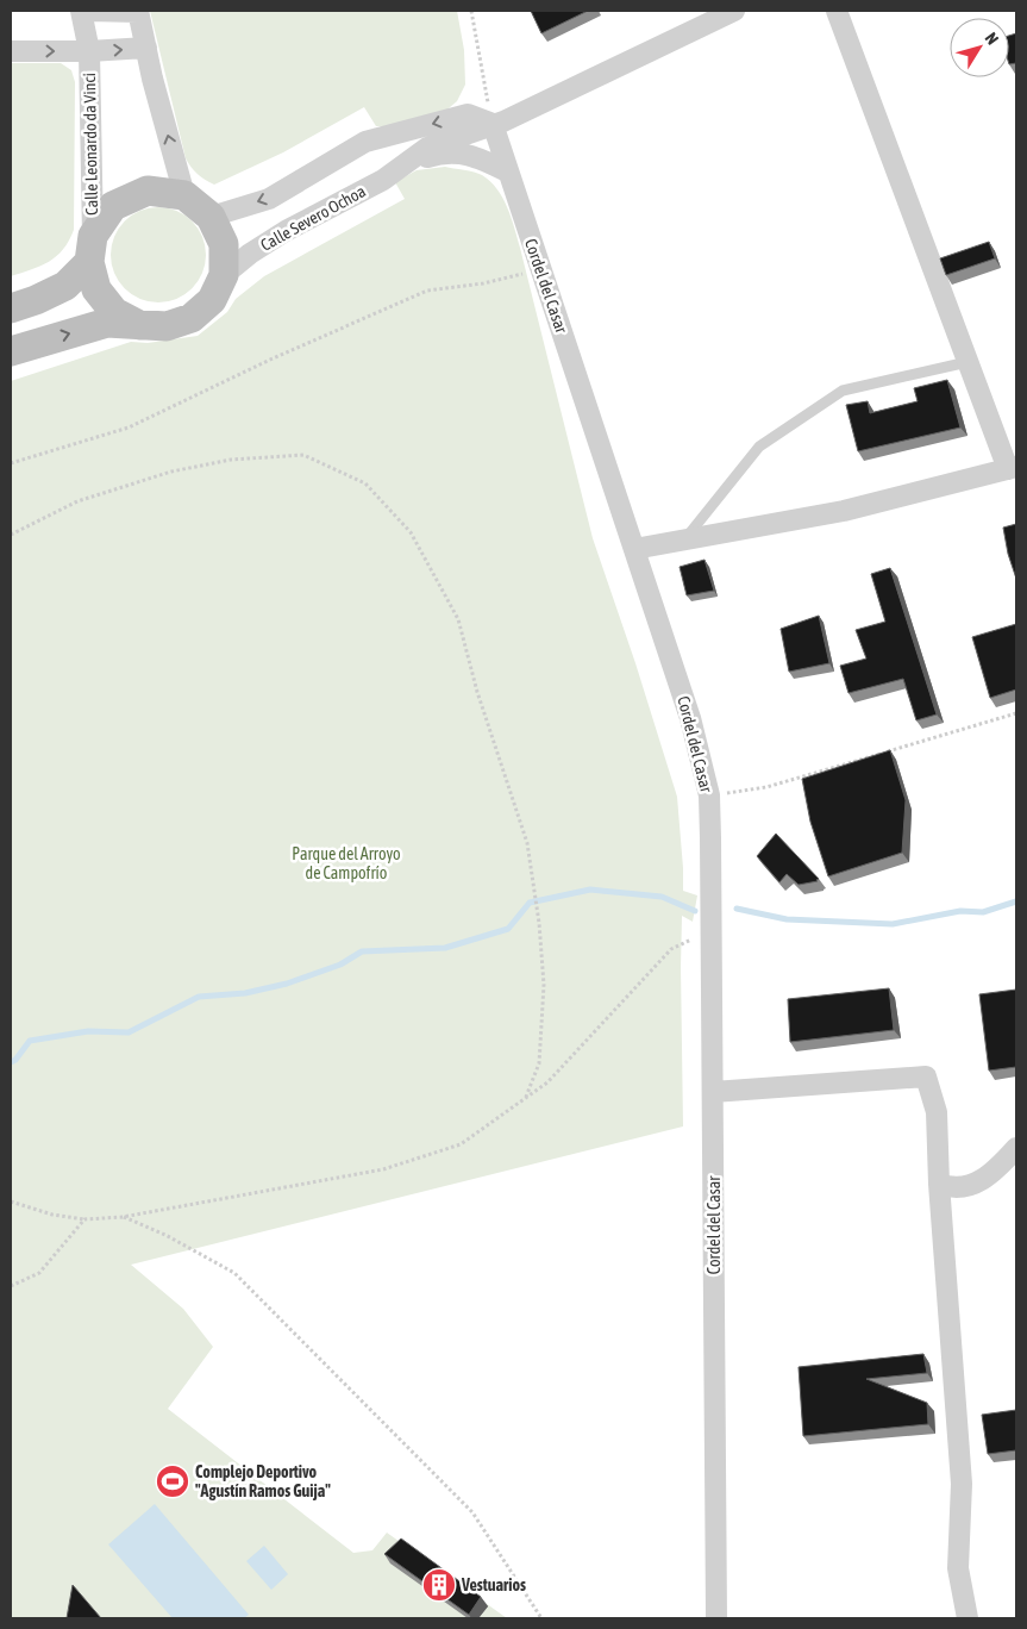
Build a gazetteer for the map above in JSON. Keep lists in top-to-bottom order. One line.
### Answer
{"streets":{"street":["Calle Leonardo da Vinci","Calle Severo Ochoa","Cordel del Casar"]},"crossings":[["Calle Leonardo da Vinci","Calle Severo Ochoa"],["Calle Severo Ochoa","Cordel del Casar"]],"parks":["Parque del Arroyo de Campofrío"],"places":{"sports":["Complejo Deportivo \"Agustín Ramos Guija\""],"building":["Vestuarios"]},"north":"top right"}
